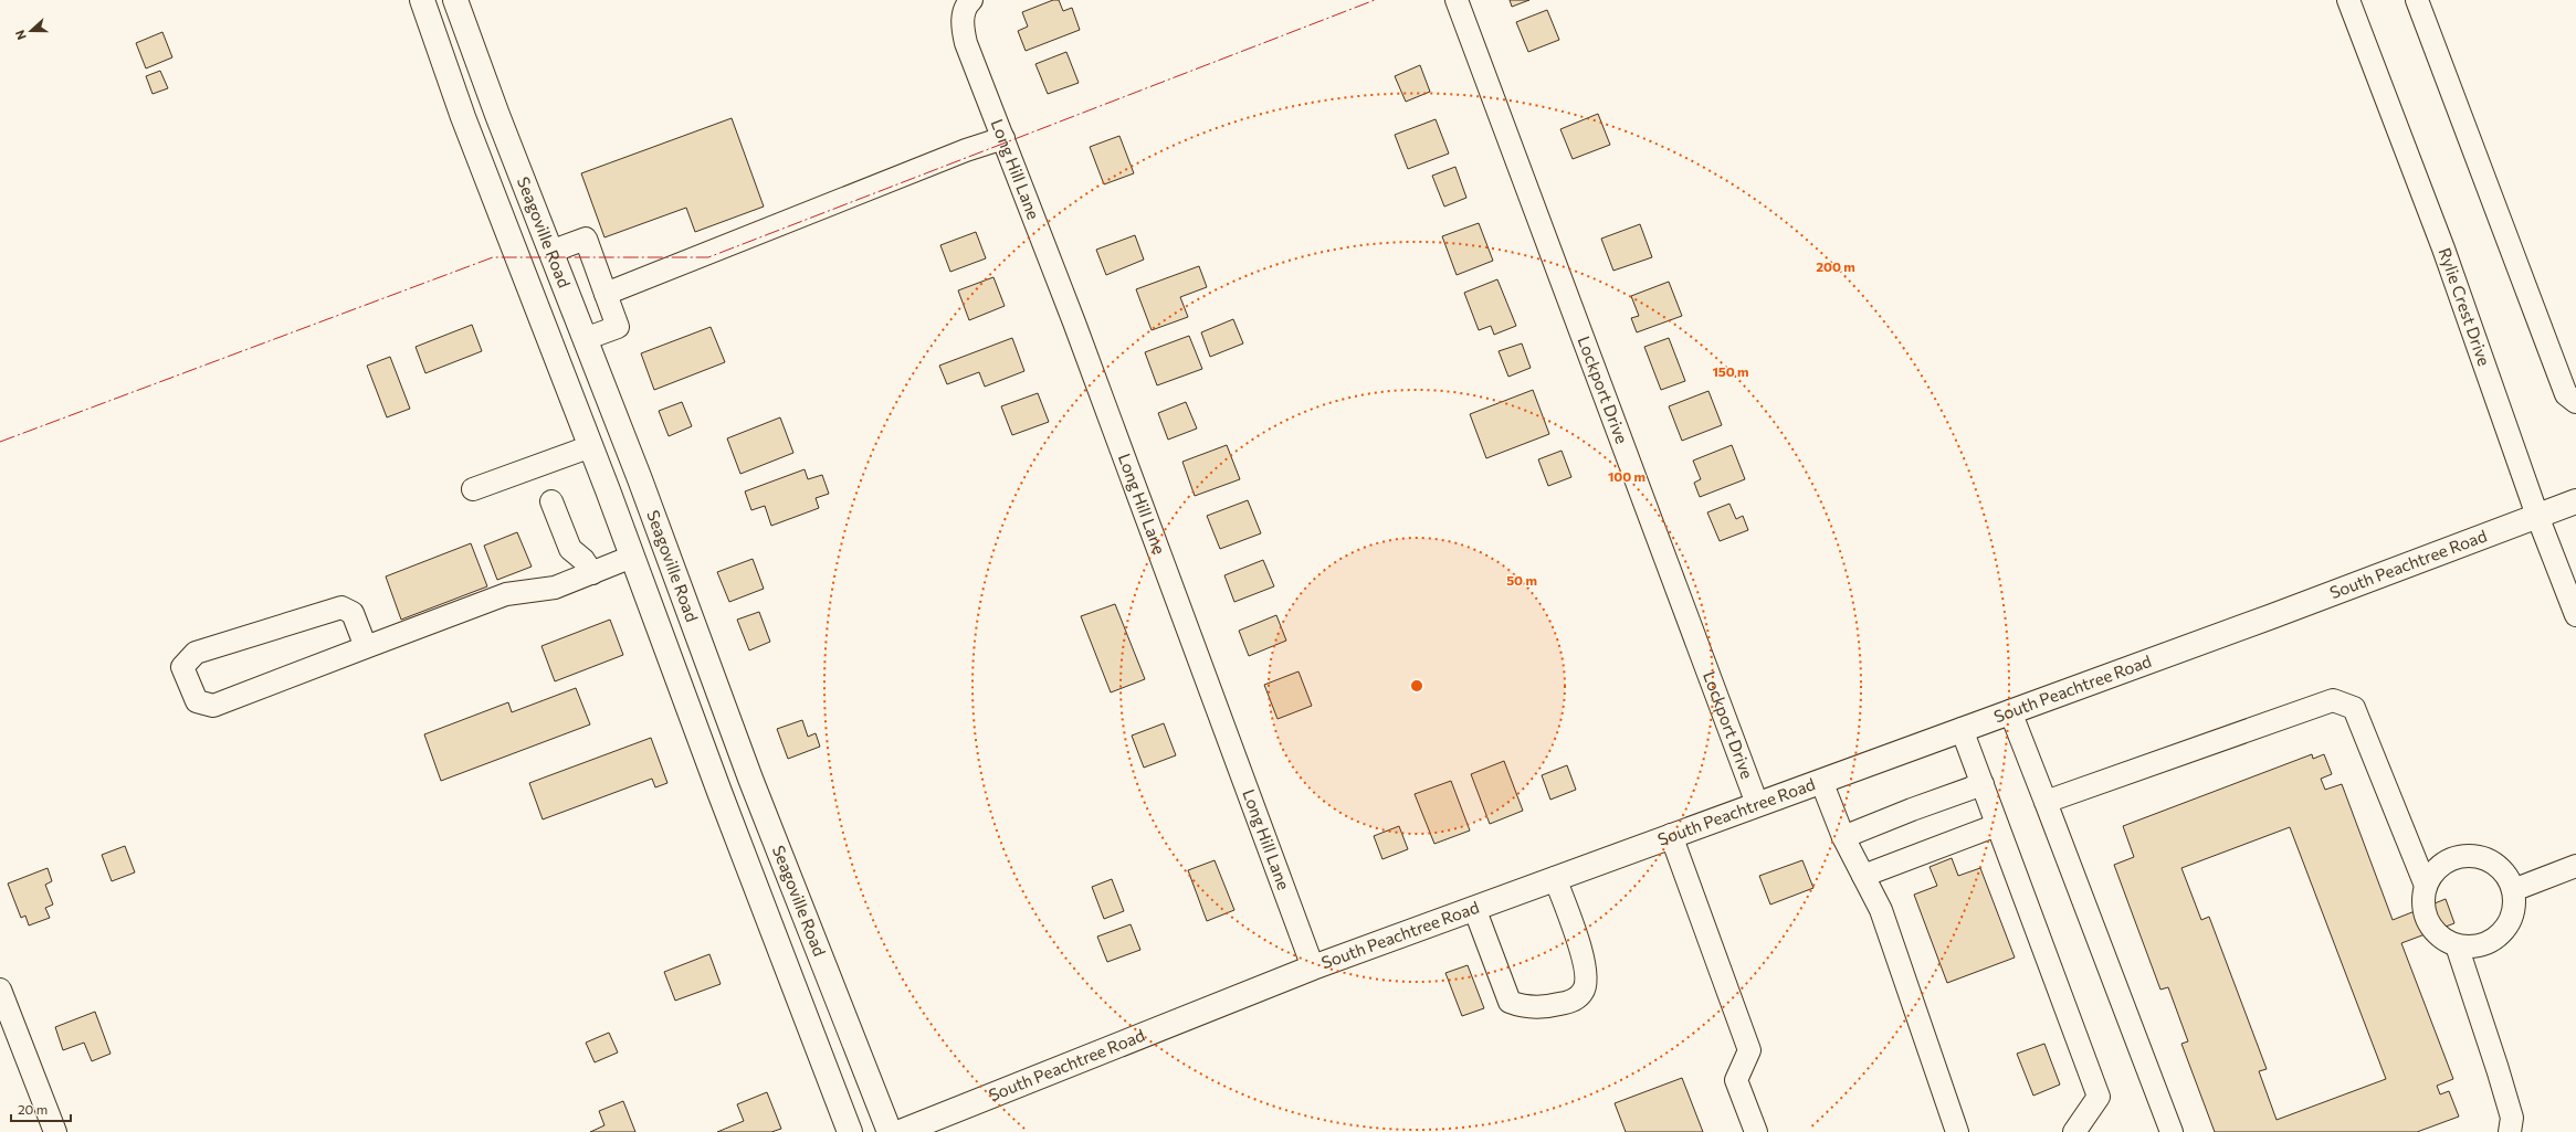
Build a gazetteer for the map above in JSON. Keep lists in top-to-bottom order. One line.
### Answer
{"streets":{"main road":["Seagoville Road","South Peachtree Road"],"street":["Long Hill Lane","Rylie Crest Drive","Lockport Drive"]},"crossings":[["Long Hill Lane","South Peachtree Road"],["Rylie Crest Drive","South Peachtree Road"],["Lockport Drive","South Peachtree Road"]],"scale_bar":"20 m","north":"left","rings":["200 m","150 m","100 m","50 m"]}
